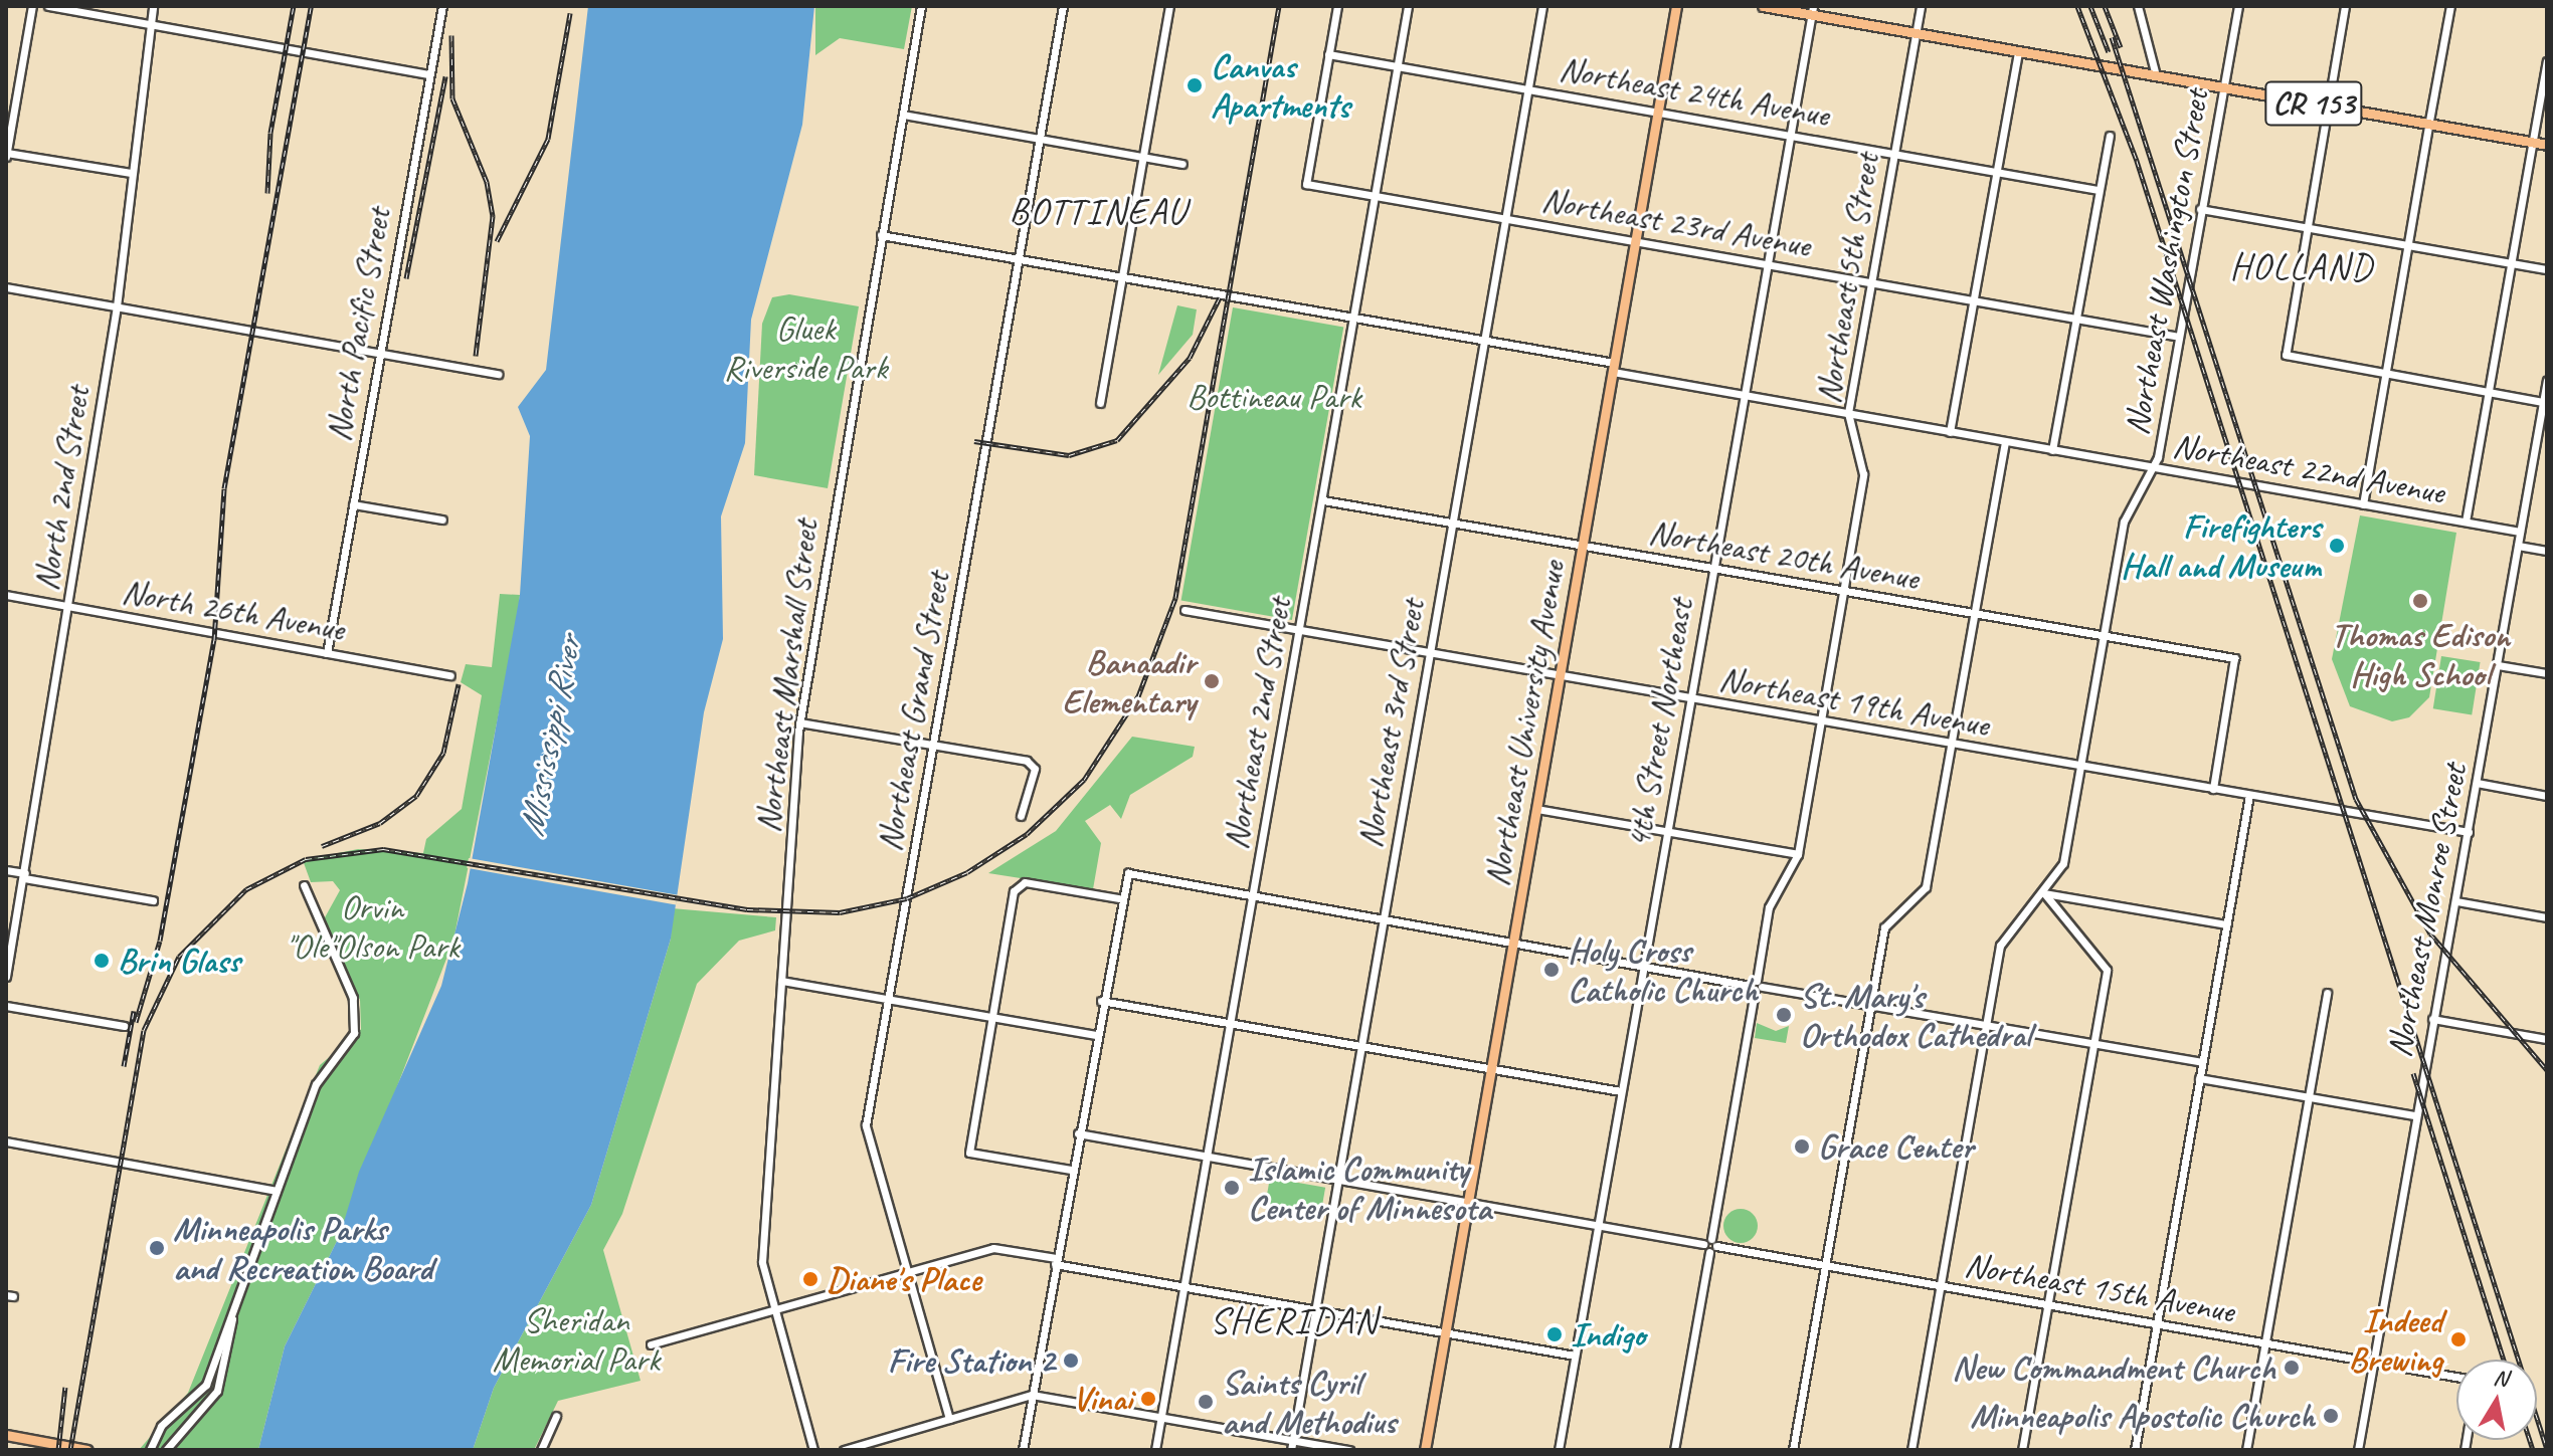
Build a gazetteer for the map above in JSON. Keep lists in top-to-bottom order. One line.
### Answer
{"streets":{"main road":["CR 153","Northeast University Avenue"],"street":["Northeast 24th Avenue","Northeast 23rd Avenue","Northeast Washington Street","Northeast 5th Street","North Pacific Street","Northeast 22nd Avenue","North 2nd Street","Northeast 20th Avenue","North 26th Avenue","Northeast Marshall Street","Northeast 19th Avenue","Northeast Grand Street","Northeast 2nd Street","Northeast 3rd Street","4th Street Northeast","Northeast Monroe Street","Northeast 15th Avenue"]},"crossings":[["Northeast 24th Avenue","Northeast 23rd Avenue"],["Northeast 24th Avenue","Northeast 5th Street"],["Northeast 24th Avenue","Northeast 2nd Street"],["Northeast 24th Avenue","Northeast 3rd Street"],["Northeast 24th Avenue","Northeast University Avenue"],["Northeast 24th Avenue","4th Street Northeast"],["CR 153","Northeast Washington Street"],["CR 153","Northeast 5th Street"],["CR 153","4th Street Northeast"],["Northeast 23rd Avenue","Northeast Washington Street"],["Northeast 23rd Avenue","Northeast 5th Street"],["Northeast 23rd Avenue","Northeast 2nd Street"],["Northeast 23rd Avenue","Northeast 3rd Street"],["Northeast 23rd Avenue","Northeast University Avenue"],["Northeast 23rd Avenue","4th Street Northeast"],["Northeast Washington Street","Northeast 22nd Avenue"],["Northeast Washington Street","Northeast 20th Avenue"],["Northeast Washington Street","Northeast 19th Avenue"],["Northeast Washington Street","Northeast 15th Avenue"],["Northeast 5th Street","Northeast 22nd Avenue"],["Northeast 5th Street","Northeast 20th Avenue"],["Northeast 5th Street","Northeast 19th Avenue"],["Northeast 5th Street","Northeast 15th Avenue"],["North Pacific Street","North 26th Avenue"],["Northeast 22nd Avenue","Northeast Marshall Street"],["Northeast 22nd Avenue","Northeast Grand Street"],["Northeast 22nd Avenue","Northeast 2nd Street"],["Northeast 22nd Avenue","Northeast 3rd Street"],["Northeast 22nd Avenue","Northeast University Avenue"],["Northeast 22nd Avenue","4th Street Northeast"],["Northeast 22nd Avenue","Northeast Monroe Street"],["North 2nd Street","North 26th Avenue"],["Northeast 20th Avenue","Northeast 19th Avenue"],["Northeast 20th Avenue","Northeast 2nd Street"],["Northeast 20th Avenue","Northeast 3rd Street"],["Northeast 20th Avenue","Northeast University Avenue"],["Northeast 20th Avenue","4th Street Northeast"],["Northeast 19th Avenue","Northeast 2nd Street"],["Northeast 19th Avenue","Northeast 3rd Street"],["Northeast 19th Avenue","Northeast University Avenue"],["Northeast 19th Avenue","4th Street Northeast"],["Northeast 19th Avenue","Northeast Monroe Street"],["Northeast Monroe Street","Northeast 15th Avenue"]],"districts":["BOTTINEAU","HOLLAND","SHERIDAN"],"water":["Mississippi River"],"parks":["Gluek Riverside Park","Bottineau Park","Orvin \"Ole\"Olson Park","Sheridan Memorial Park"],"places":["Canvas Apartments","Firefighters Hall and Museum","Thomas Edison High School","Banaadir Elementary","Brin Glass","Holy Cross Catholic Church","St. Mary's Orthodox Cathedral","Grace Center","Islamic Community Center of Minnesota","Minneapolis Parks and Recreation Board","Diane's Place","Indigo","Indeed Brewing","Fire Station 2","New Commandment Church","Vinai","Saints Cyril and Methodius","Minneapolis Apostolic Church"],"north":"top"}
